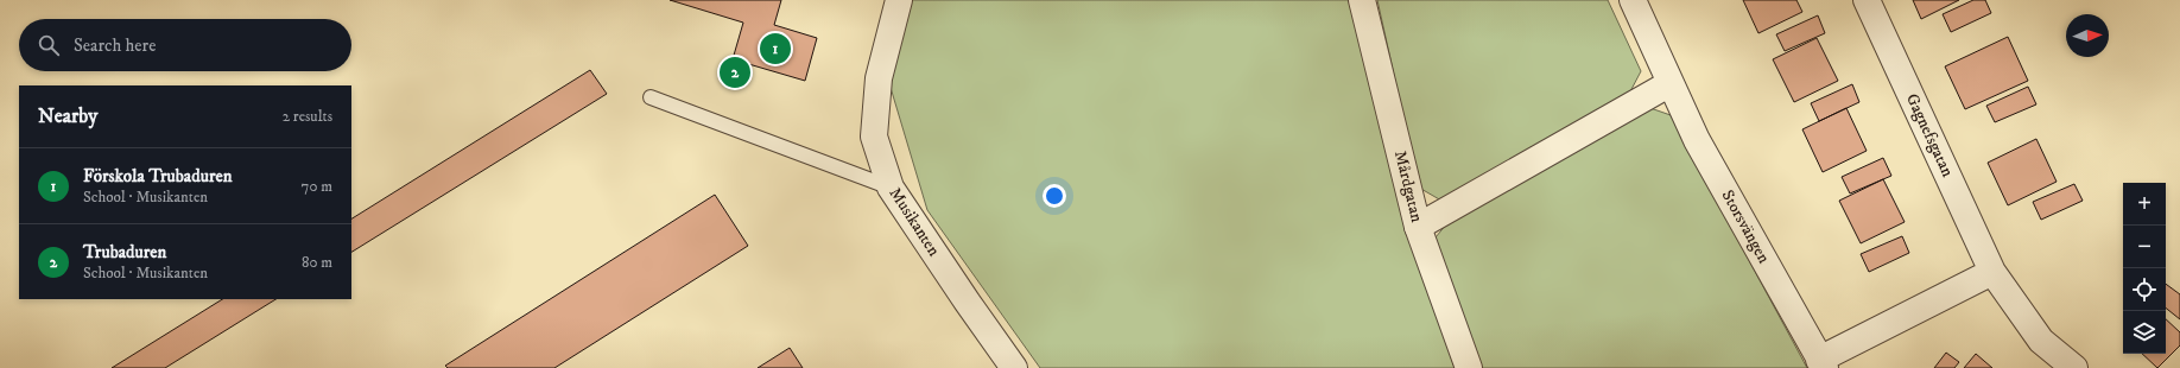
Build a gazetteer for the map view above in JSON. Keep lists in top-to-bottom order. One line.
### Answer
{"streets":{"street":["Gagnefsgatan","Mårdgatan","Musikanten","Storsvängen"]},"north":"right","page":{"search":"Search here","pins":["1","2"],"heading":["Nearby","2 results"],"list":[{"mark":"1","name":"Förskola Trubaduren","note":"School · Musikanten","value":"70 m"},{"mark":"2","name":"Trubaduren","note":"School · Musikanten","value":"80 m"}],"map_buttons":["+","−"]}}
